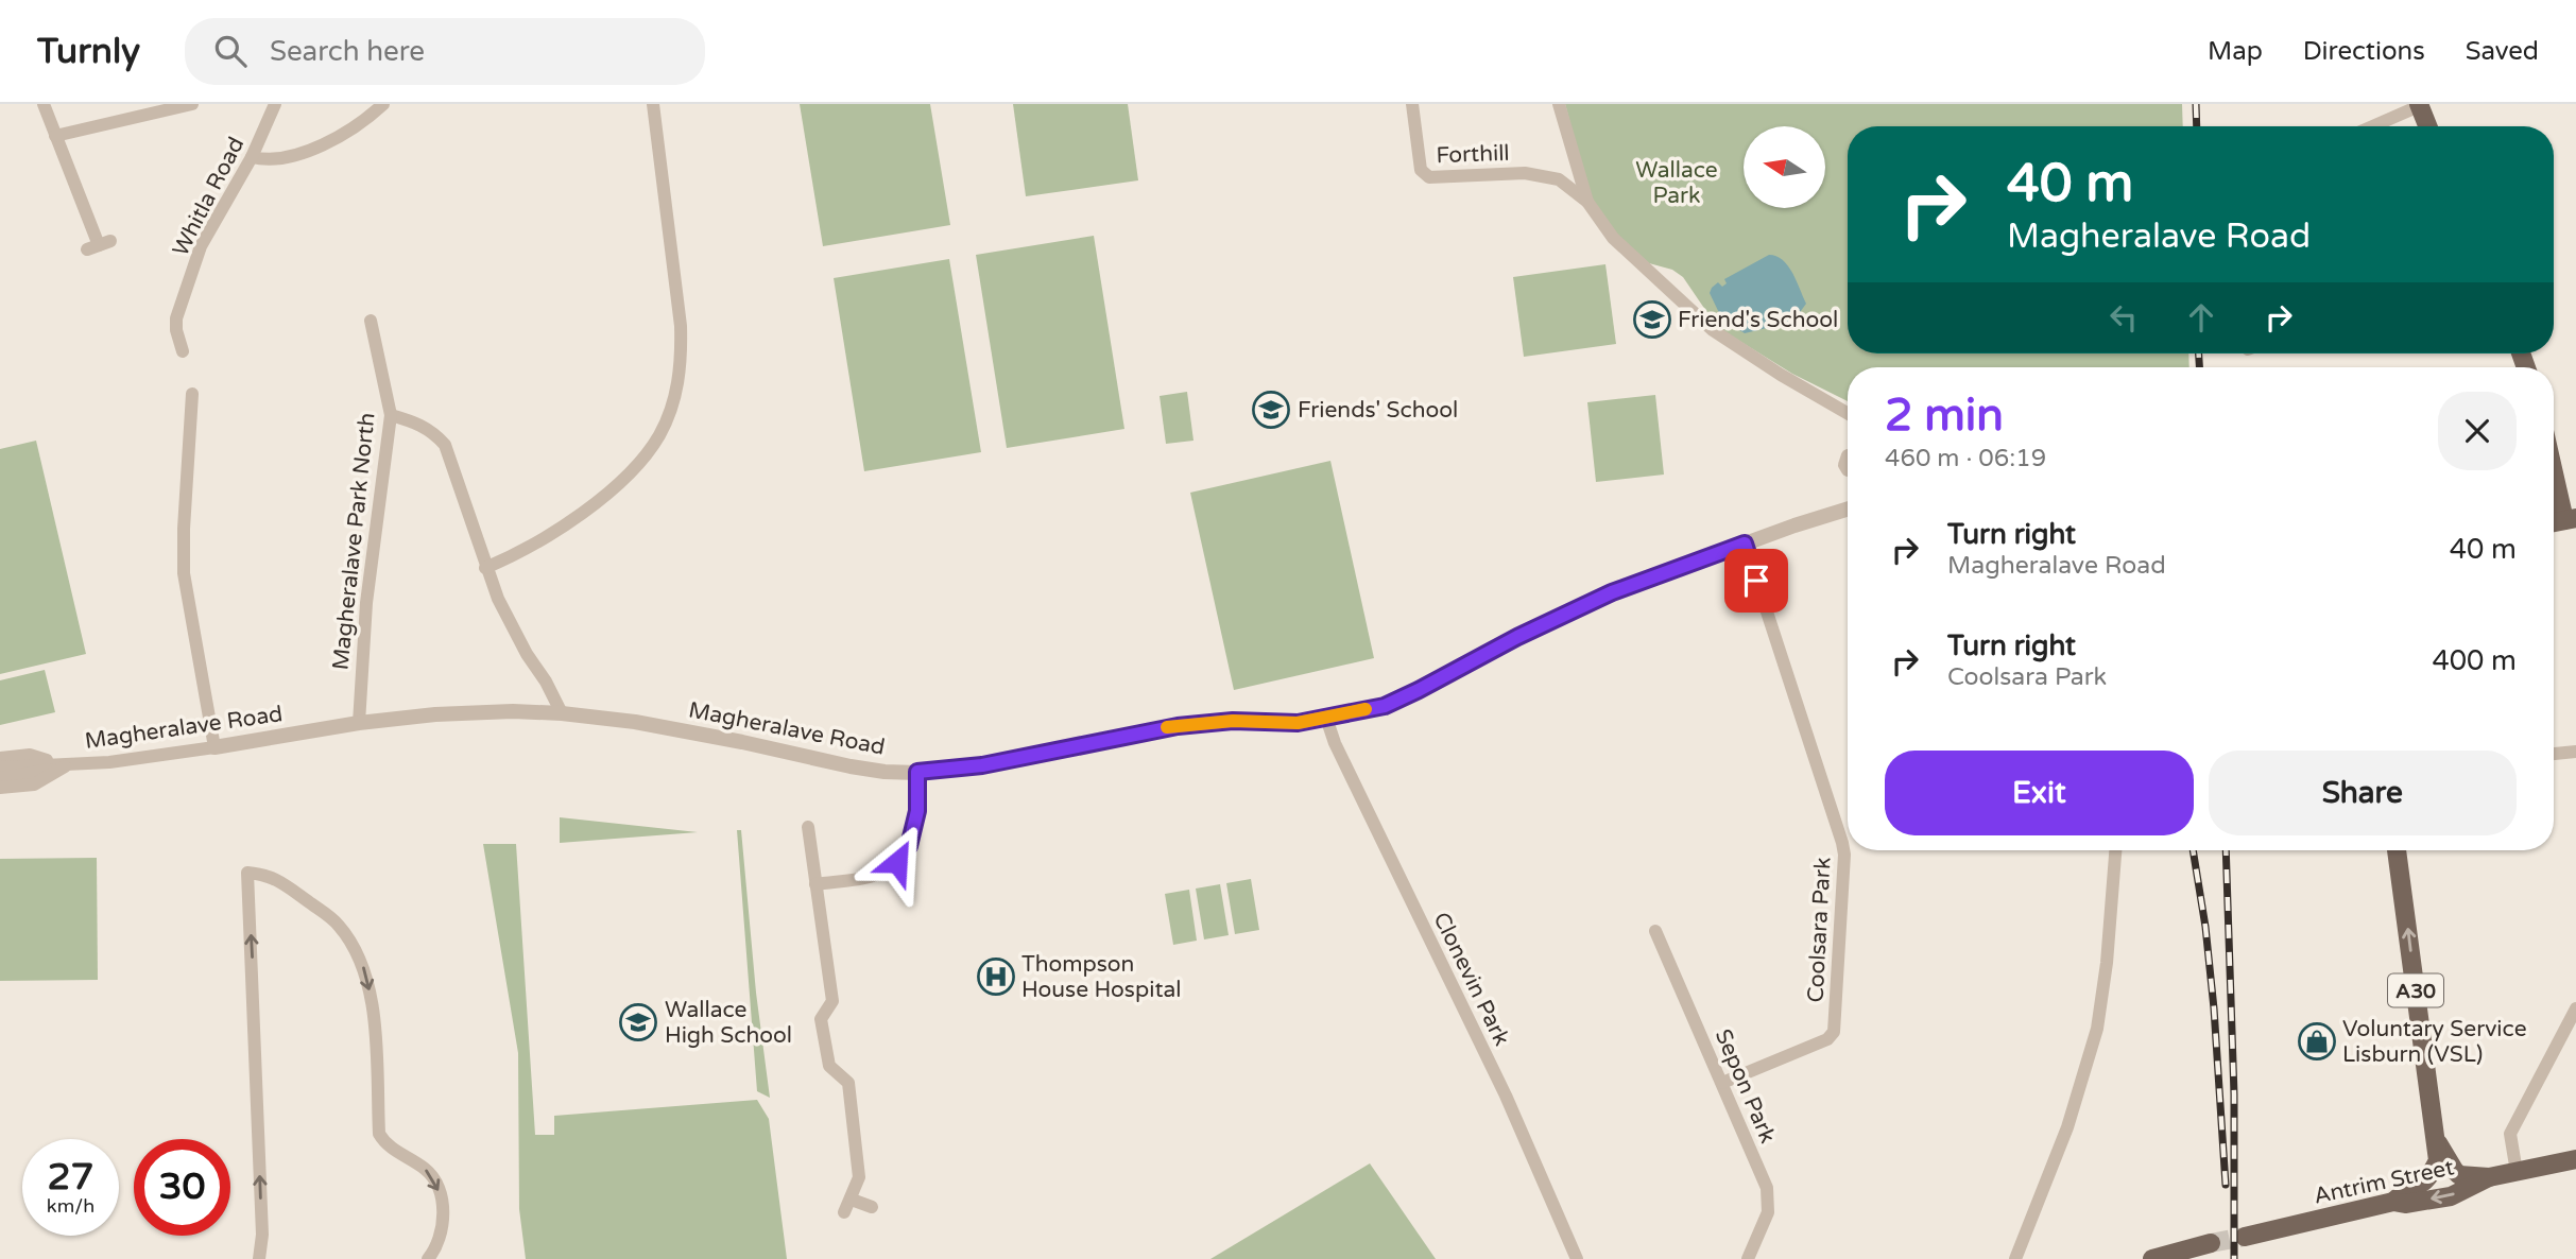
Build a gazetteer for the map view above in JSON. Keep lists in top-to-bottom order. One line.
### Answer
{"streets":{"main road":["A30","Antrim Street"],"street":["Forthill","Whitla Road","Magheralave Park North","Magheralave Road","Coolsara Park","Clonevin Park","Sepon Park"]},"crossings":[["Magheralave Park North","Magheralave Road"],["Magheralave Road","Coolsara Park"],["Magheralave Road","Clonevin Park"],["Coolsara Park","Sepon Park"],["A30","Antrim Street"]],"parks":["Wallace Park"],"places":{"school or university":["Friend's School","Friends' School","Wallace High School"],"hospital":["Thompson House Hospital"],"shop":["Voluntary Service Lisburn (VSL)"]},"north":"left","page":{"header":"Turnly","search":"Search here","nav":["Map","Directions","Saved"],"turn":["40 m","Magheralave Road"],"heading":["2 min","460 m · 06:19"],"list":[{"name":"Turn right","note":"Magheralave Road","value":"40 m"},{"name":"Turn right","note":"Coolsara Park","value":"400 m"}],"buttons":["Exit","Share"],"speed":"27 km/h","limit":"30"}}
